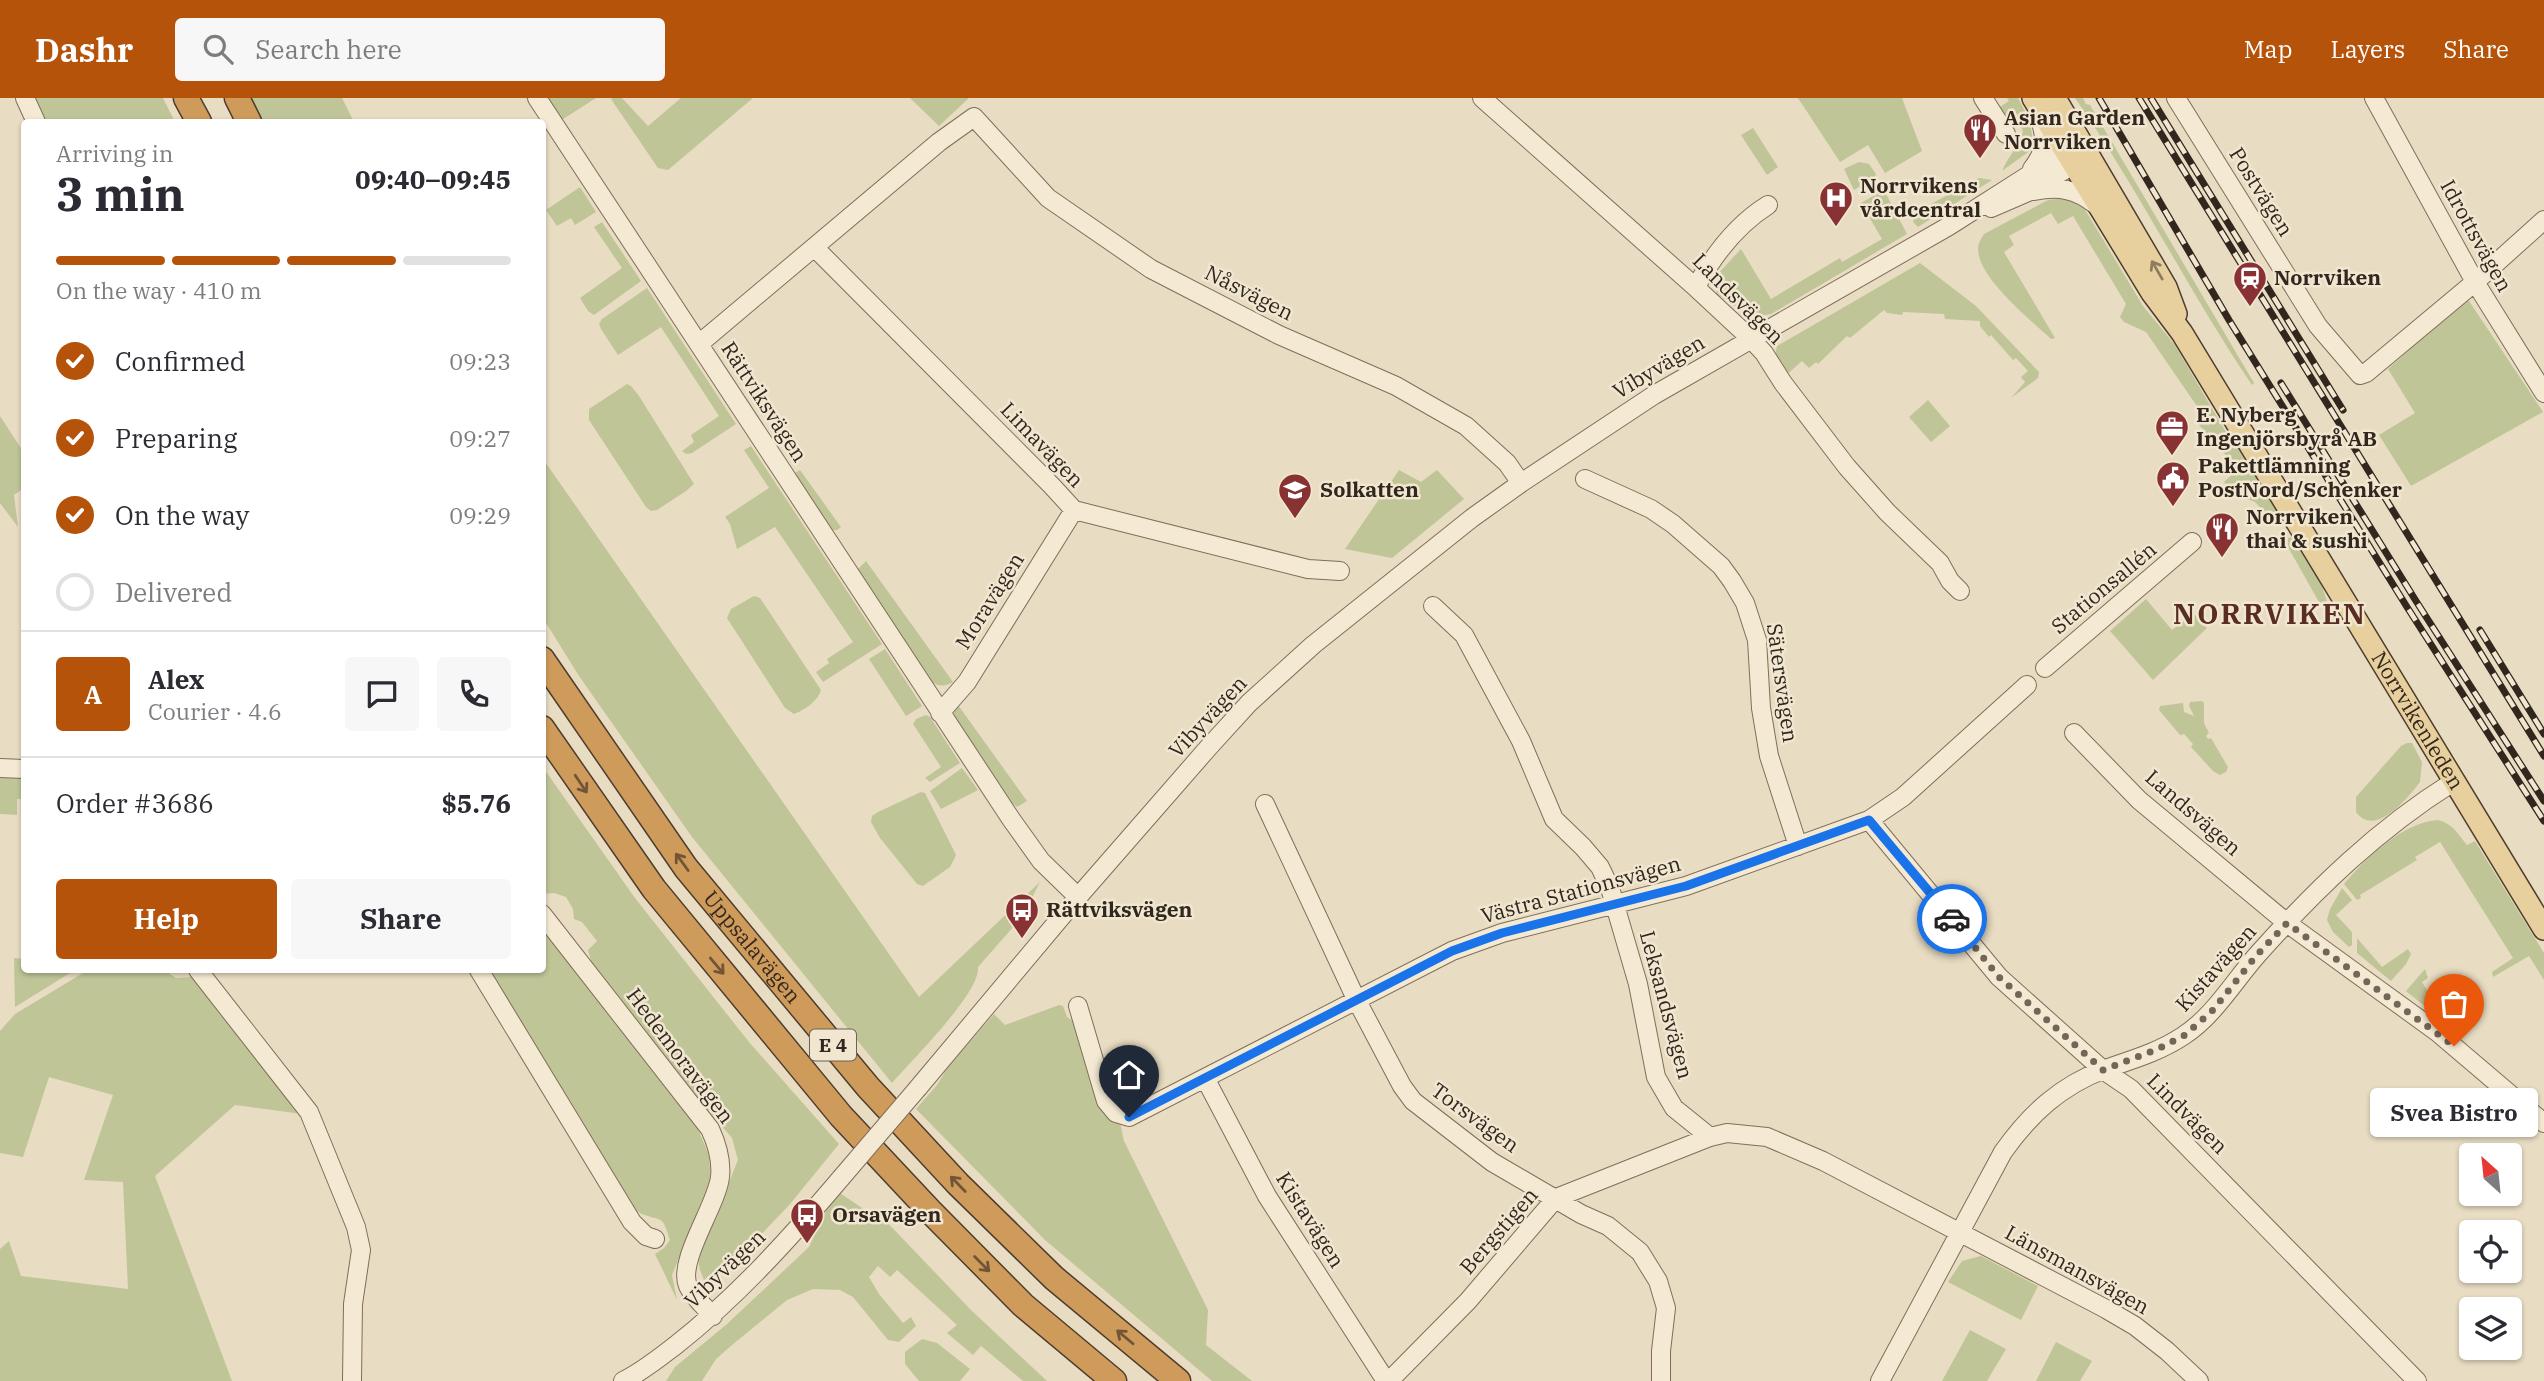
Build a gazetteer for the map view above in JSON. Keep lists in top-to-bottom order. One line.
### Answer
{"streets":{"highway":["Uppsalavägen","E 4"],"main road":["Norrvikenleden"],"street":["Postvägen","Idrottsvägen","Nåsvägen","Landsvägen","Vibyvägen","Rättviksvägen","Limavägen","Stationsallén","Moravägen","Sätersvägen","Västra Stationsvägen","Kistavägen","Leksandsvägen","Hedemoravägen","Lindvägen","Torsvägen","Bergstigen","Länsmansvägen"]},"crossings":[["Postvägen","Idrottsvägen"],["Nåsvägen","Vibyvägen"],["Nåsvägen","Rättviksvägen"],["Landsvägen","Vibyvägen"],["Landsvägen","Kistavägen"],["Vibyvägen","Rättviksvägen"],["Vibyvägen","Norrvikenleden"],["Vibyvägen","Hedemoravägen"],["Rättviksvägen","Limavägen"],["Rättviksvägen","Moravägen"],["Limavägen","Moravägen"],["Sätersvägen","Västra Stationsvägen"],["Norrvikenleden","Kistavägen"],["Västra Stationsvägen","Kistavägen"],["Västra Stationsvägen","Leksandsvägen"],["Västra Stationsvägen","Lindvägen"],["Västra Stationsvägen","Torsvägen"],["Kistavägen","Lindvägen"],["Kistavägen","Bergstigen"],["Kistavägen","Länsmansvägen"],["Leksandsvägen","Bergstigen"],["Torsvägen","Bergstigen"]],"districts":["NORRVIKEN"],"places":{"restaurant":["Asian Garden Norrviken","Norrviken thai & sushi"],"hospital":["Norrvikens vårdcentral"],"station":["Norrviken"],"office":["E. Nyberg Ingenjörsbyrå AB"],"public building":["Pakettlämning PostNord/Schenker"],"school or university":["Solkatten"],"bus stop":["Rättviksvägen","Orsavägen"],"other":["Svea Bistro"]},"north":"top left","page":{"header":"Dashr","search":"Search here","nav":["Map","Layers","Share"],"heading":["3 min","Arriving in","09:40–09:45"],"panel":["Alex","Courier · 4.6","Order #3686","$5.76"],"bar":"On the way · 410 m","list":[["Confirmed","09:23"],["Preparing","09:27"],["On the way","09:29"],"Delivered"],"round":"A","buttons":["Help","Share"],"bubble":"Svea Bistro"}}
